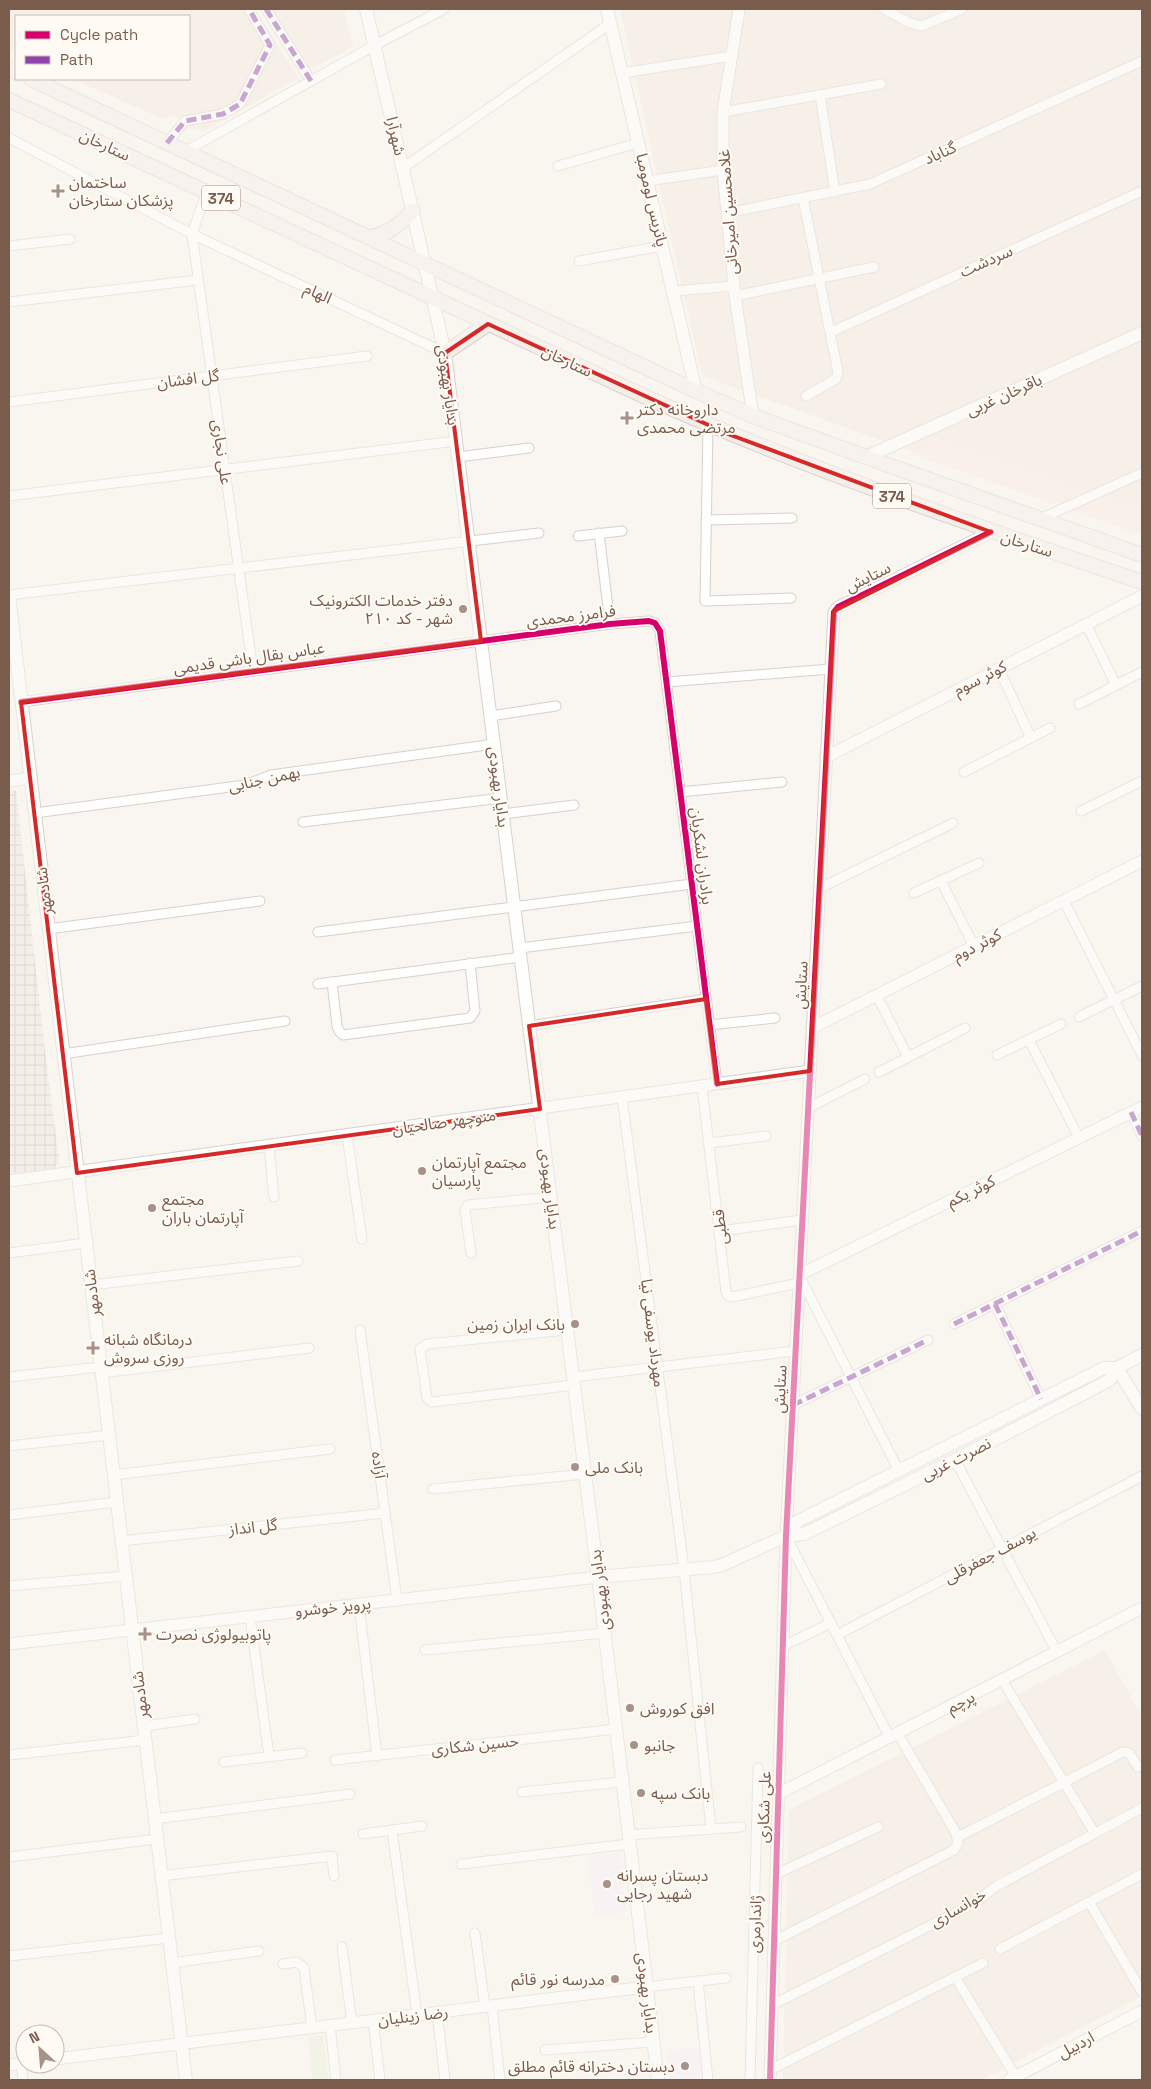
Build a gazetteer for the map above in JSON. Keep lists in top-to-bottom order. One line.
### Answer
{"streets":{"main road":["شهرآرا","ستارخان","374","پاتریس لومومبا","بدایار بهبودی","باقرخان غربی","شادمهر","نصرت غربی"],"street":["گناباد","غلامحسین امیرخانی","سردشت","الهام","گل افشان","علی نجاری","ستایش","فرامرز محمدی","عباس بقال باشی قدیمی","کوثر سوم","بهمن جنابی","برادران لشکریان","کوثر دوم","منوچهر صالحیان","کوثر یکم","قطبی","مهرداد یوسفی نیا","آزاده","گل انداز","یوسف جعفرقلی","پرویز خوشرو","پرچم","حسین شکاری","علی شکاری","خوانساری","ژاندارمری","رضا زینلیان","اردبیل"]},"crossings":[["شهرآرا","ستارخان"],["شهرآرا","بدایار بهبودی"],["ستارخان","پاتریس لومومبا"],["ستارخان","غلامحسین امیرخانی"],["ستارخان","بدایار بهبودی"],["ستارخان","باقرخان غربی"],["ستارخان","ستایش"],["گناباد","غلامحسین امیرخانی"],["الهام","بدایار بهبودی"],["الهام","علی نجاری"],["گل افشان","علی نجاری"],["بدایار بهبودی","فرامرز محمدی"],["بدایار بهبودی","عباس بقال باشی قدیمی"],["بدایار بهبودی","بهمن جنابی"],["بدایار بهبودی","منوچهر صالحیان"],["بدایار بهبودی","نصرت غربی"],["بدایار بهبودی","پرویز خوشرو"],["بدایار بهبودی","حسین شکاری"],["بدایار بهبودی","رضا زینلیان"],["علی نجاری","عباس بقال باشی قدیمی"],["ستایش","کوثر سوم"],["ستایش","کوثر دوم"],["ستایش","منوچهر صالحیان"],["ستایش","کوثر یکم"],["ستایش","قطبی"],["ستایش","نصرت غربی"],["ستایش","علی شکاری"],["فرامرز محمدی","عباس بقال باشی قدیمی"],["فرامرز محمدی","برادران لشکریان"],["عباس بقال باشی قدیمی","شادمهر"],["بهمن جنابی","شادمهر"],["برادران لشکریان","منوچهر صالحیان"],["شادمهر","منوچهر صالحیان"],["شادمهر","گل انداز"],["شادمهر","پرویز خوشرو"],["شادمهر","رضا زینلیان"],["منوچهر صالحیان","قطبی"],["منوچهر صالحیان","مهرداد یوسفی نیا"],["کوثر یکم","قطبی"],["مهرداد یوسفی نیا","نصرت غربی"],["نصرت غربی","پرویز خوشرو"],["نصرت غربی","علی شکاری"],["آزاده","گل انداز"],["آزاده","پرویز خوشرو"],["پرچم","علی شکاری"],["علی شکاری","خوانساری"]],"places":{"health":["ساختمان پزشکان ستارخان","داروخانه دکتر مرتضی محمدی","درمانگاه شبانه روزی سروش","پاتوبیولوژی نصرت"],"other":["دفتر خدمات الکترونیک شهر - کد ۲۱۰","مجتمع آپارتمان پارسیان","مجتمع آپارتمان باران","بانک ایران زمین","بانک ملی","افق کوروش","جانبو","بانک سپه","دبستان پسرانه شهید رجایی","مدرسه نور قائم","دبستان دخترانه قائم مطلق"]},"legend":["Cycle path","Path"],"north":"top left"}
